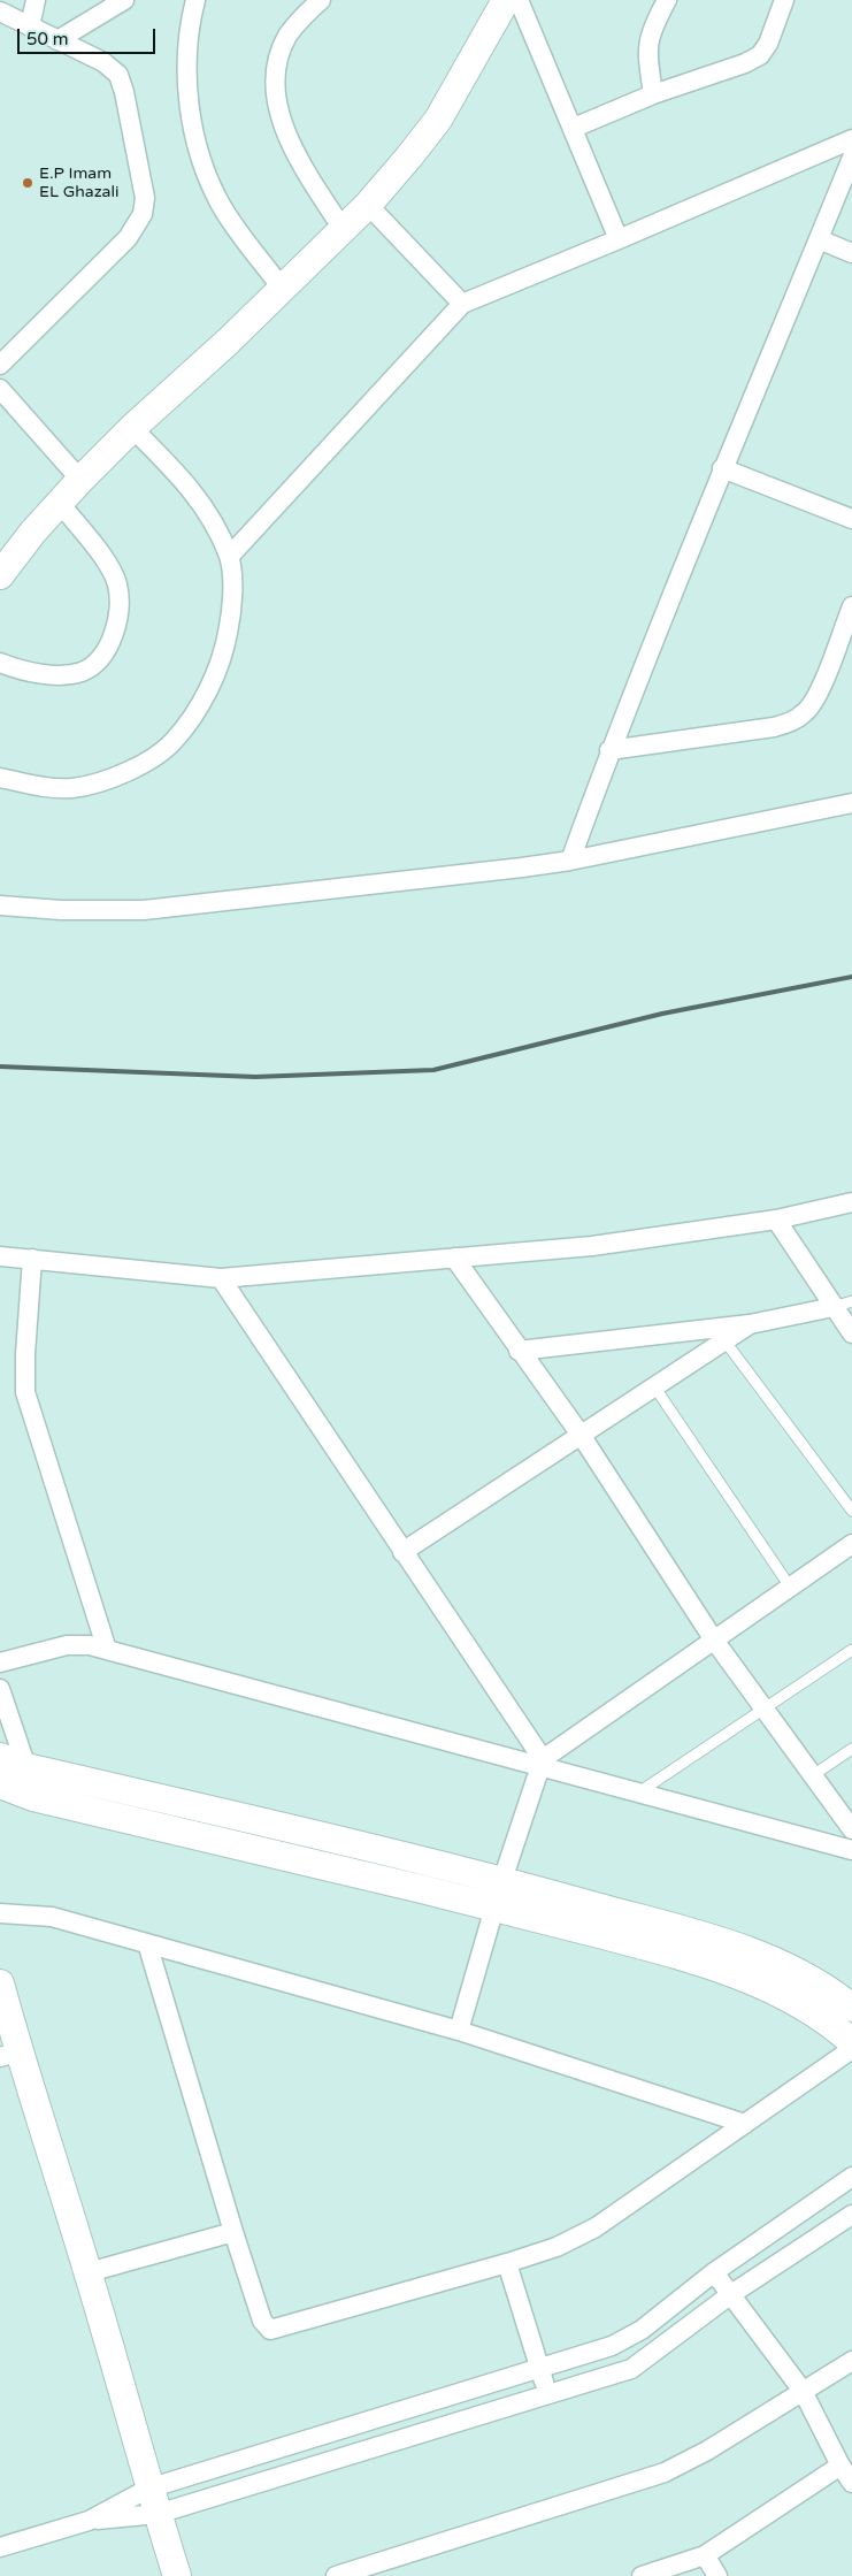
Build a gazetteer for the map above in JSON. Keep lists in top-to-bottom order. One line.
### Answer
{"places":["E.P Imam EL Ghazali"],"scale_bar":"50 m"}
